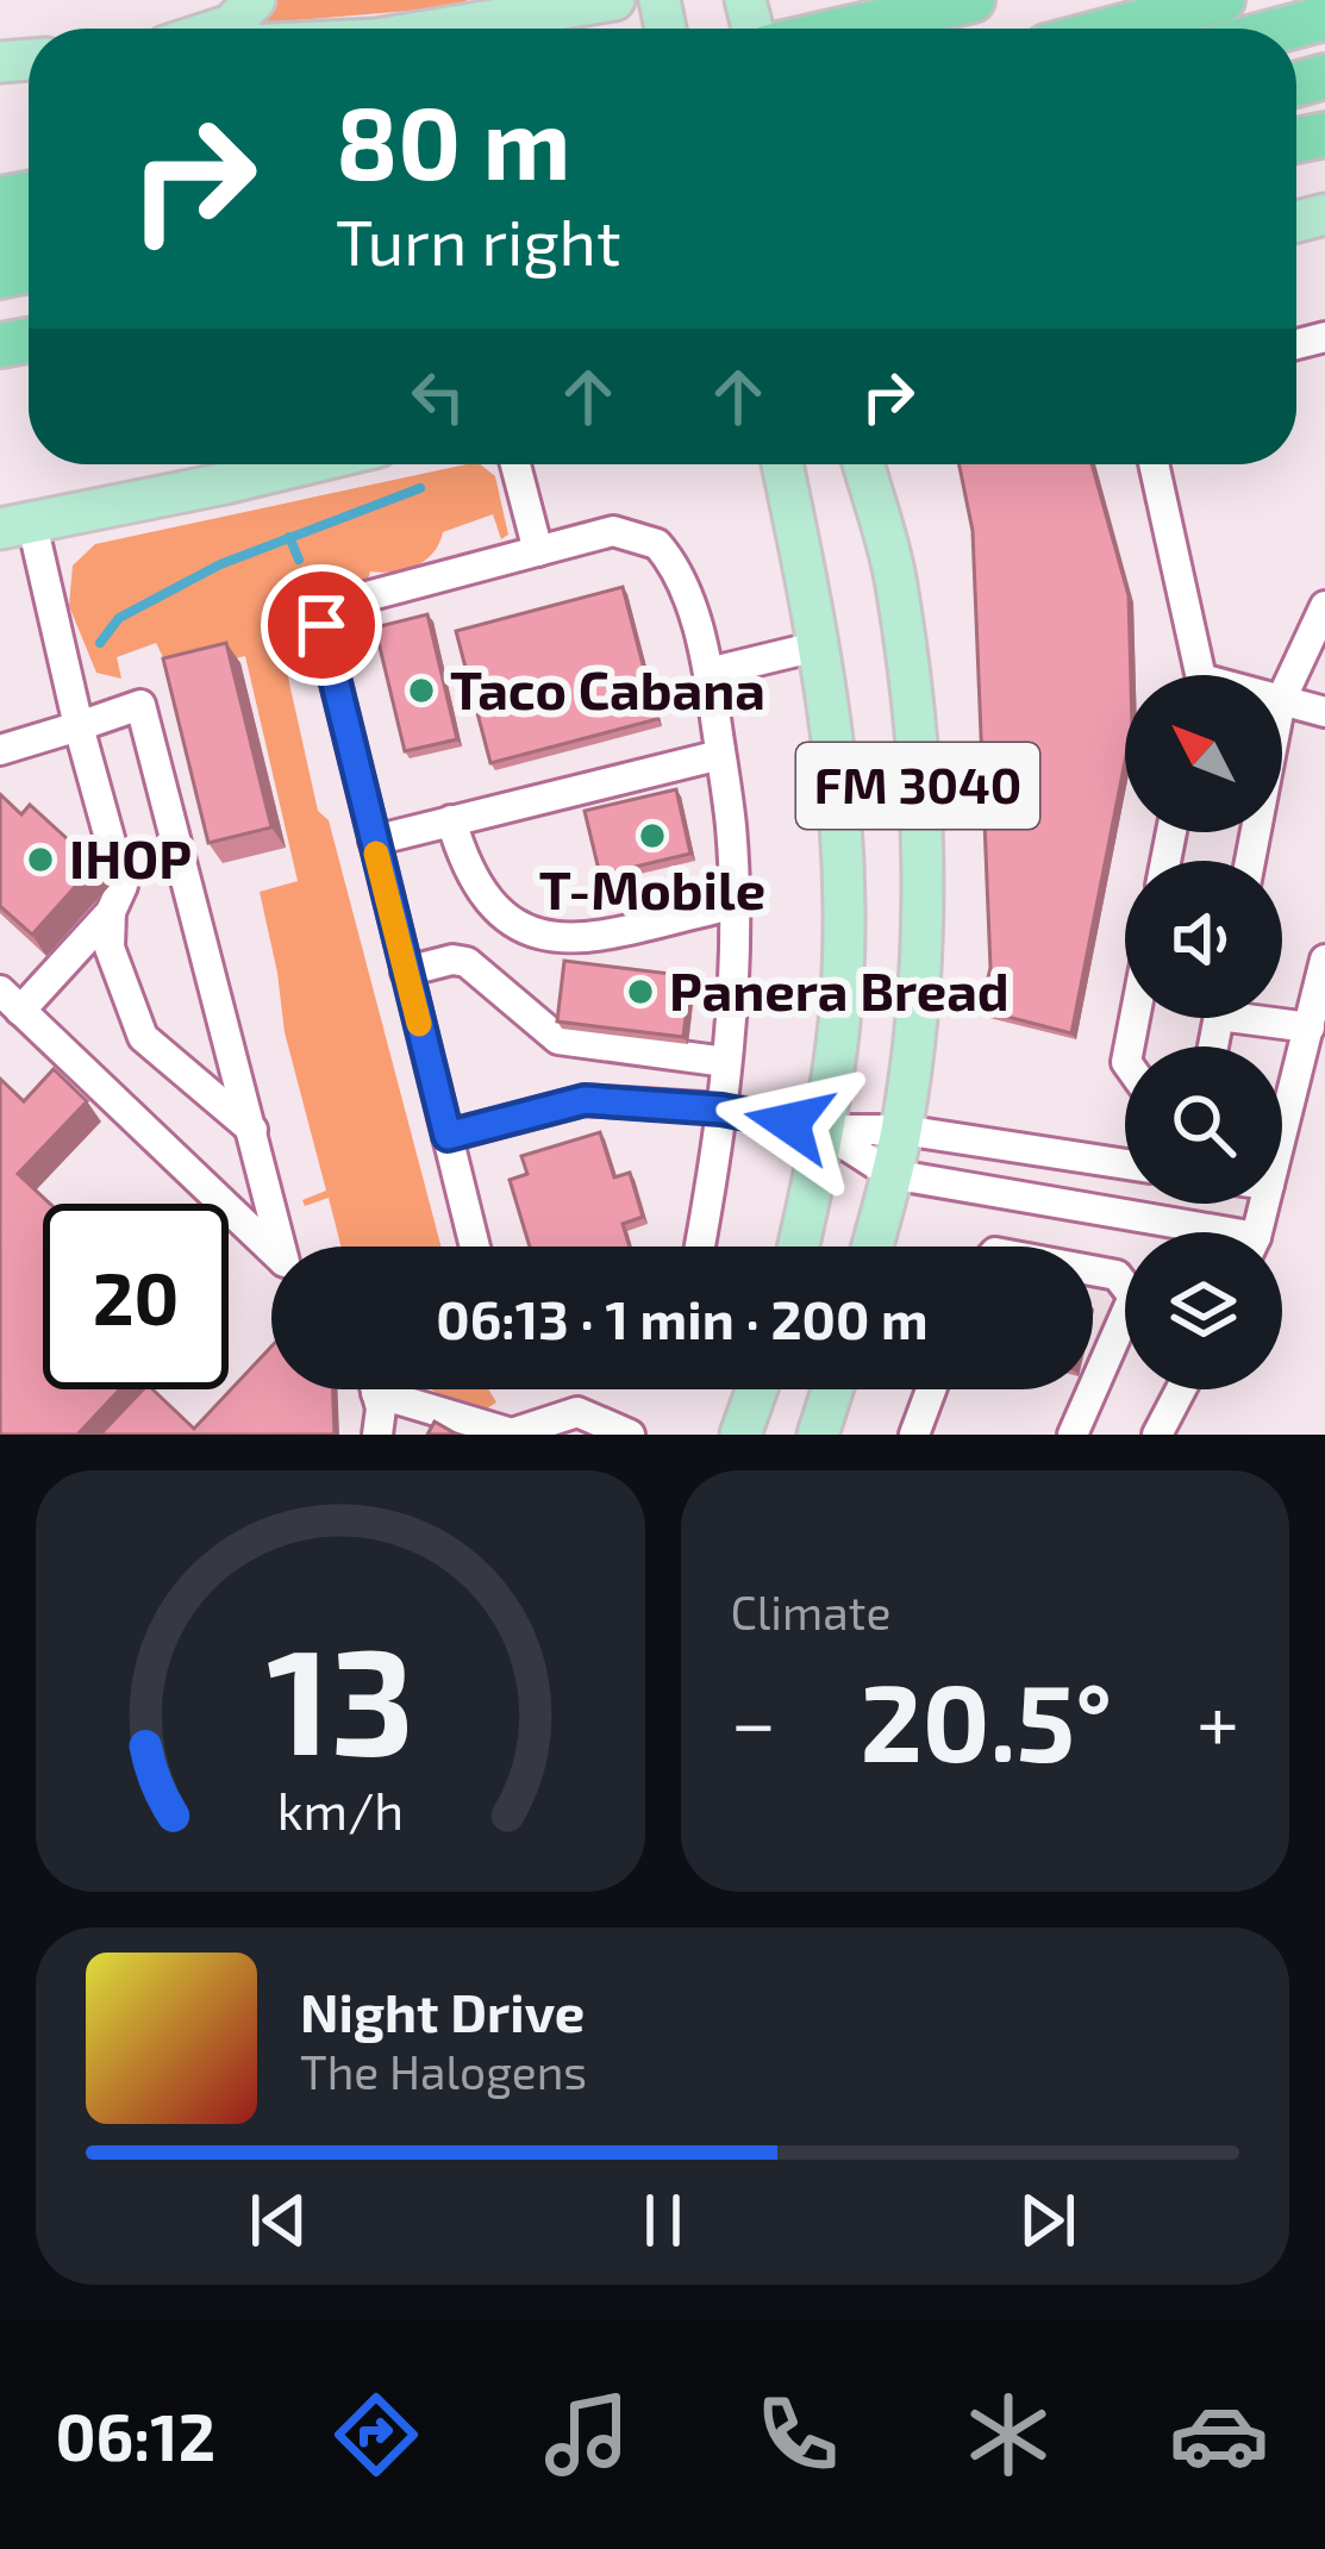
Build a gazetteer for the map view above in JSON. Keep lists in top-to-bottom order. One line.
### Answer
{"streets":{"main road":["FM 3040"]},"places":["Taco Cabana","T-Mobile","IHOP","Panera Bread"],"north":"top left","page":{"turn":["80 m","Turn right"],"limit":"20","trip":"06:13 · 1 min · 200 m","tile":"Climate","heat":["−","20.5°","+"],"song":["Night Drive","The Halogens"],"tabs":"06:12","gauge":["13","km/h"]}}
